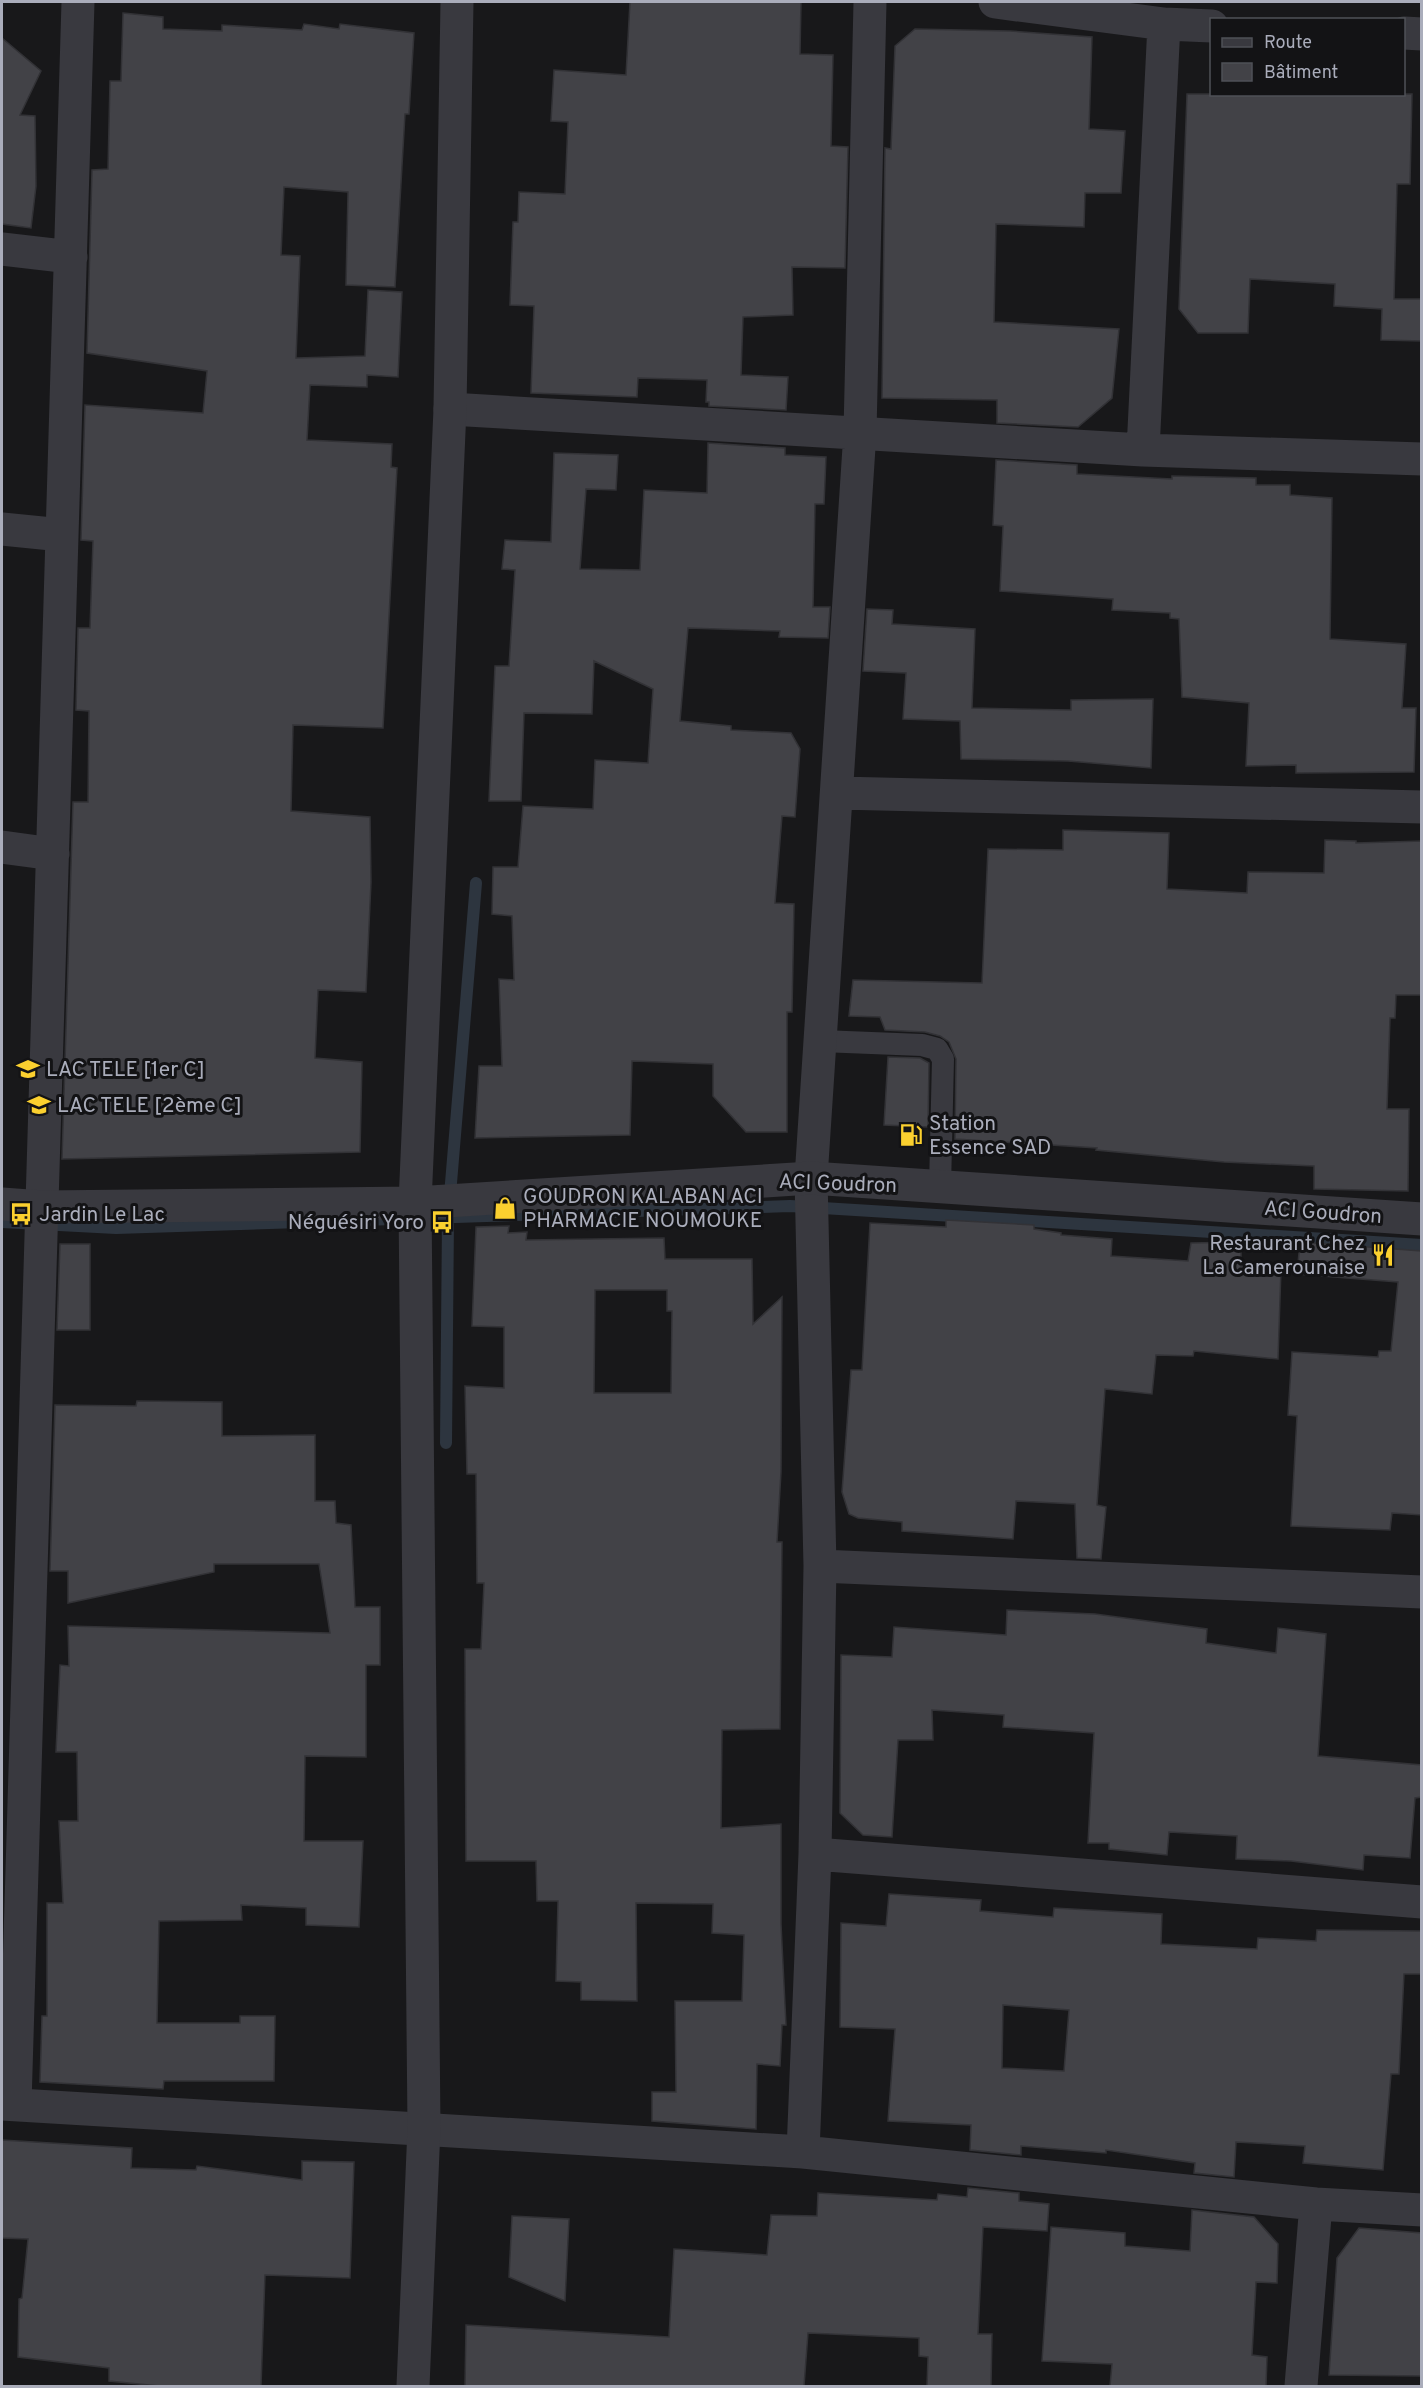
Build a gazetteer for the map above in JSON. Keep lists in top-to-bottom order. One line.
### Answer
{"streets":{"street":["ACI Goudron"]},"places":{"school or university":["LAC TELE [1er C]","LAC TELE [2ème C]"],"fuel station":["Station Essence SAD"],"shop":["GOUDRON KALABAN ACI PHARMACIE NOUMOUKE"],"bus stop":["Jardin Le Lac","Néguésiri Yoro"],"restaurant":["Restaurant Chez La Camerounaise"]},"legend":["Route","Bâtiment"]}
